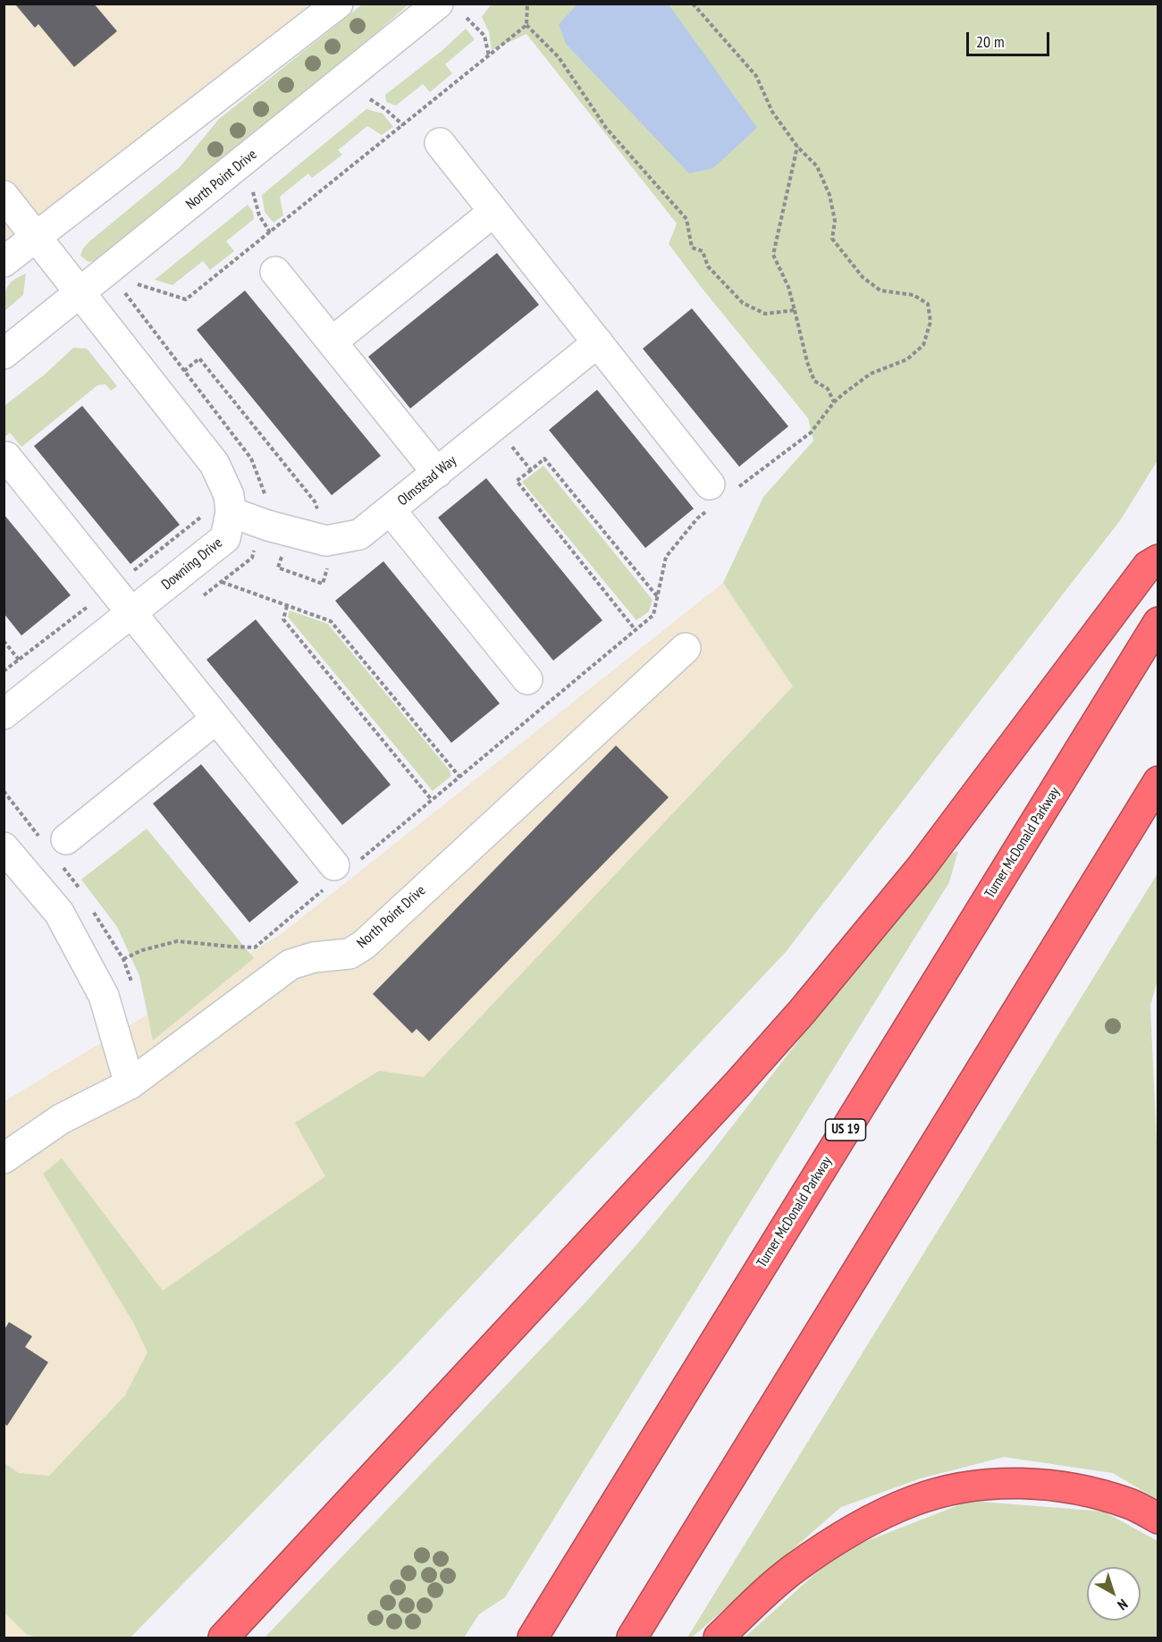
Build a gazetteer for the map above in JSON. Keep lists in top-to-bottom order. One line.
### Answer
{"streets":{"highway":["Turner McDonald Parkway","US 19"],"street":["North Point Drive","Olmstead Way","Downing Drive"]},"crossings":[["North Point Drive","Downing Drive"],["Olmstead Way","Downing Drive"]],"scale_bar":"20 m","north":"bottom right"}
